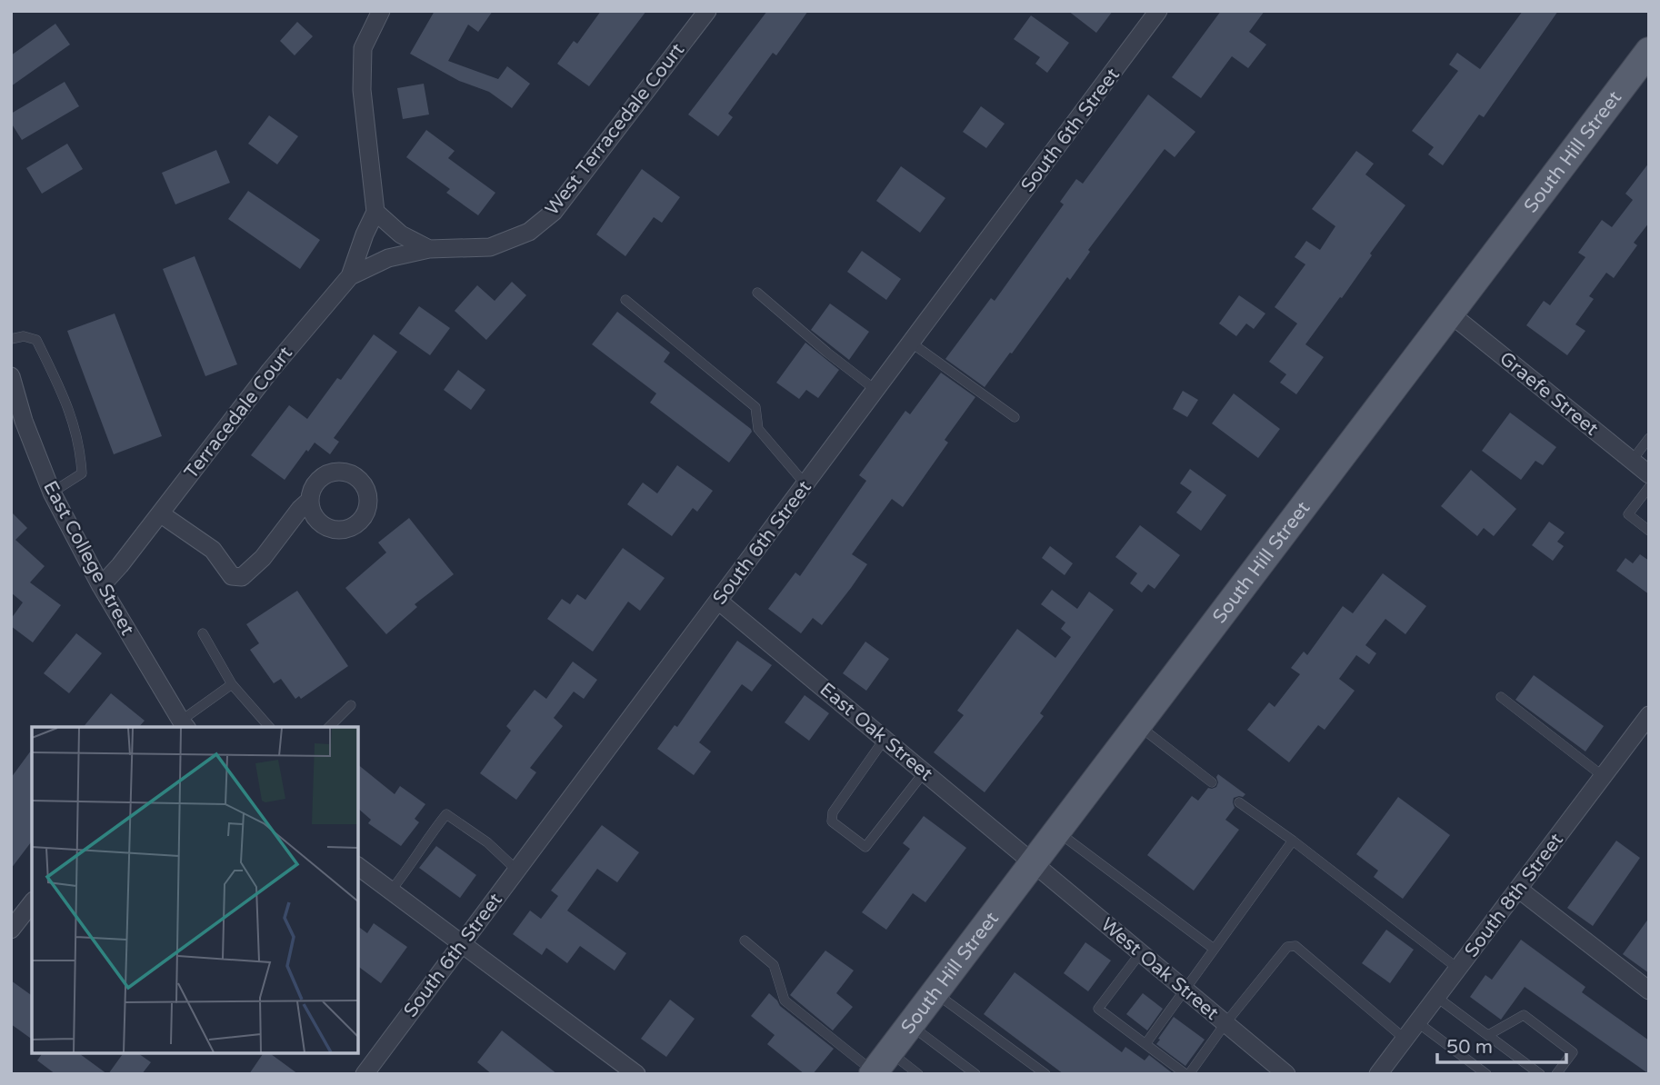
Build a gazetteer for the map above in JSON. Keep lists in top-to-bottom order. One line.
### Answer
{"streets":{"main road":["South Hill Street"],"street":["West Terracedale Court","South 6th Street","Graefe Street","Terracedale Court","East College Street","East Oak Street","South 8th Street","West Oak Street"]},"crossings":[["West Terracedale Court","Terracedale Court"],["South 6th Street","East Oak Street"],["South Hill Street","Graefe Street"],["South Hill Street","East Oak Street"],["South Hill Street","West Oak Street"],["Terracedale Court","East College Street"],["East Oak Street","West Oak Street"]],"scale_bar":"50 m"}
